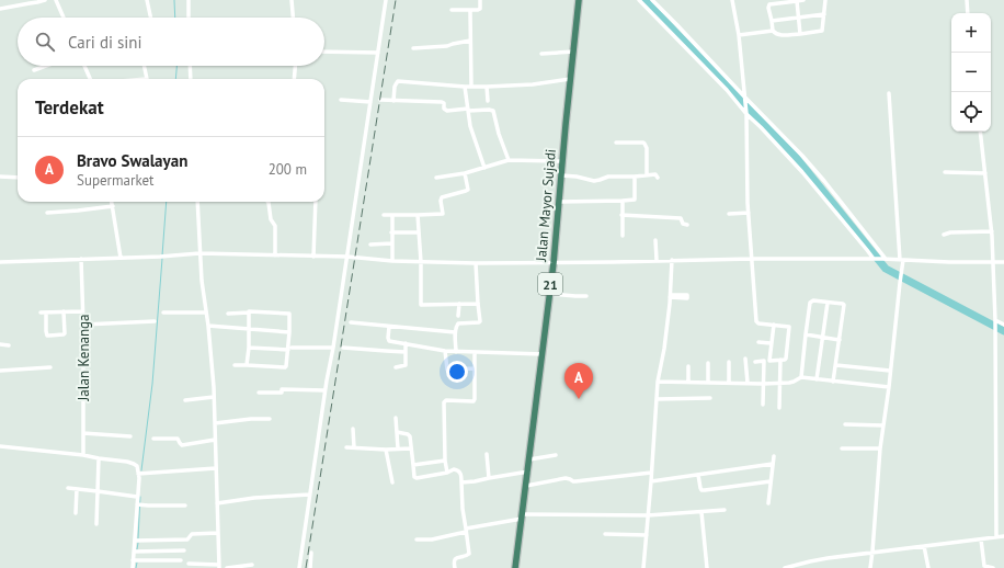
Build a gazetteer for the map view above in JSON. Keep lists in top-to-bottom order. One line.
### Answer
{"streets":{"highway":["Jalan Mayor Sujadi","21"],"street":["Jalan Kenanga"]},"page":{"map_buttons":["+","−"],"search":"Cari di sini","heading":"Terdekat","list":[{"mark":"A","name":"Bravo Swalayan","note":"Supermarket","value":"200 m"}],"pins":"A"}}
